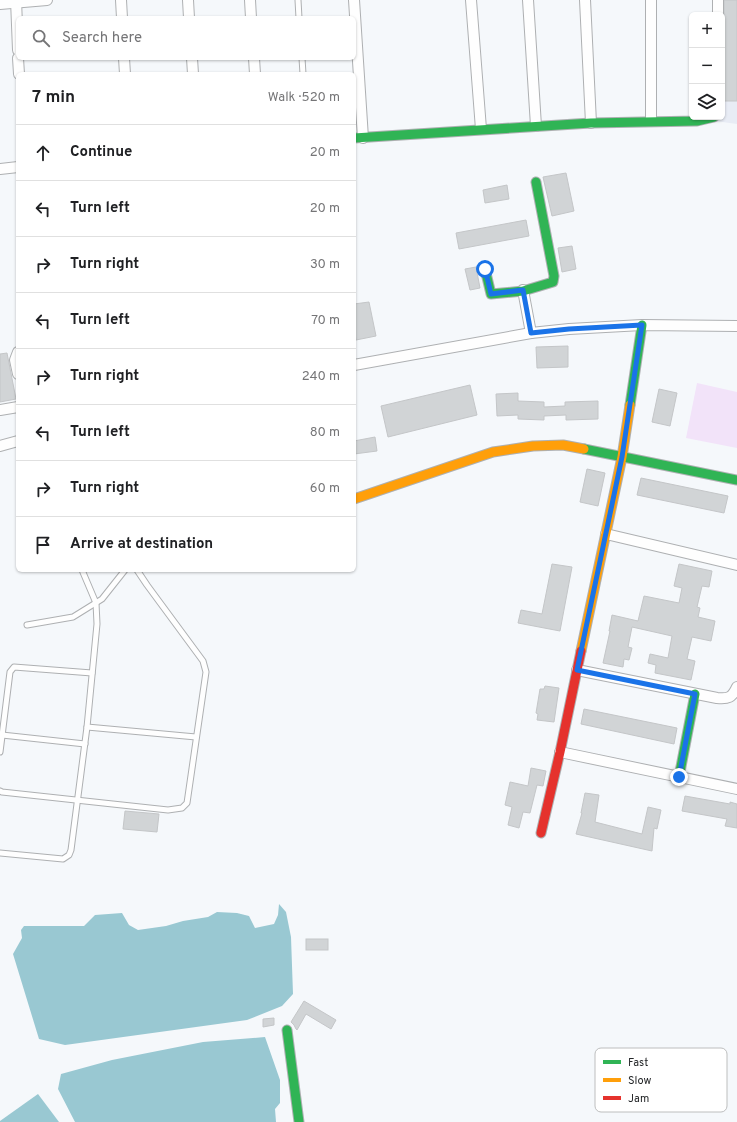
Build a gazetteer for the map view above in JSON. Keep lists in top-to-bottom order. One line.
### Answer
{"legend":["Fast","Slow","Jam"],"page":{"map_buttons":["+","−"],"search":"Search here","heading":["7 min","Walk · 520 m"],"list":[["Continue","20 m"],["Turn left","20 m"],["Turn right","30 m"],["Turn left","70 m"],["Turn right","240 m"],["Turn left","80 m"],["Turn right","60 m"],"Arrive at destination"]}}
